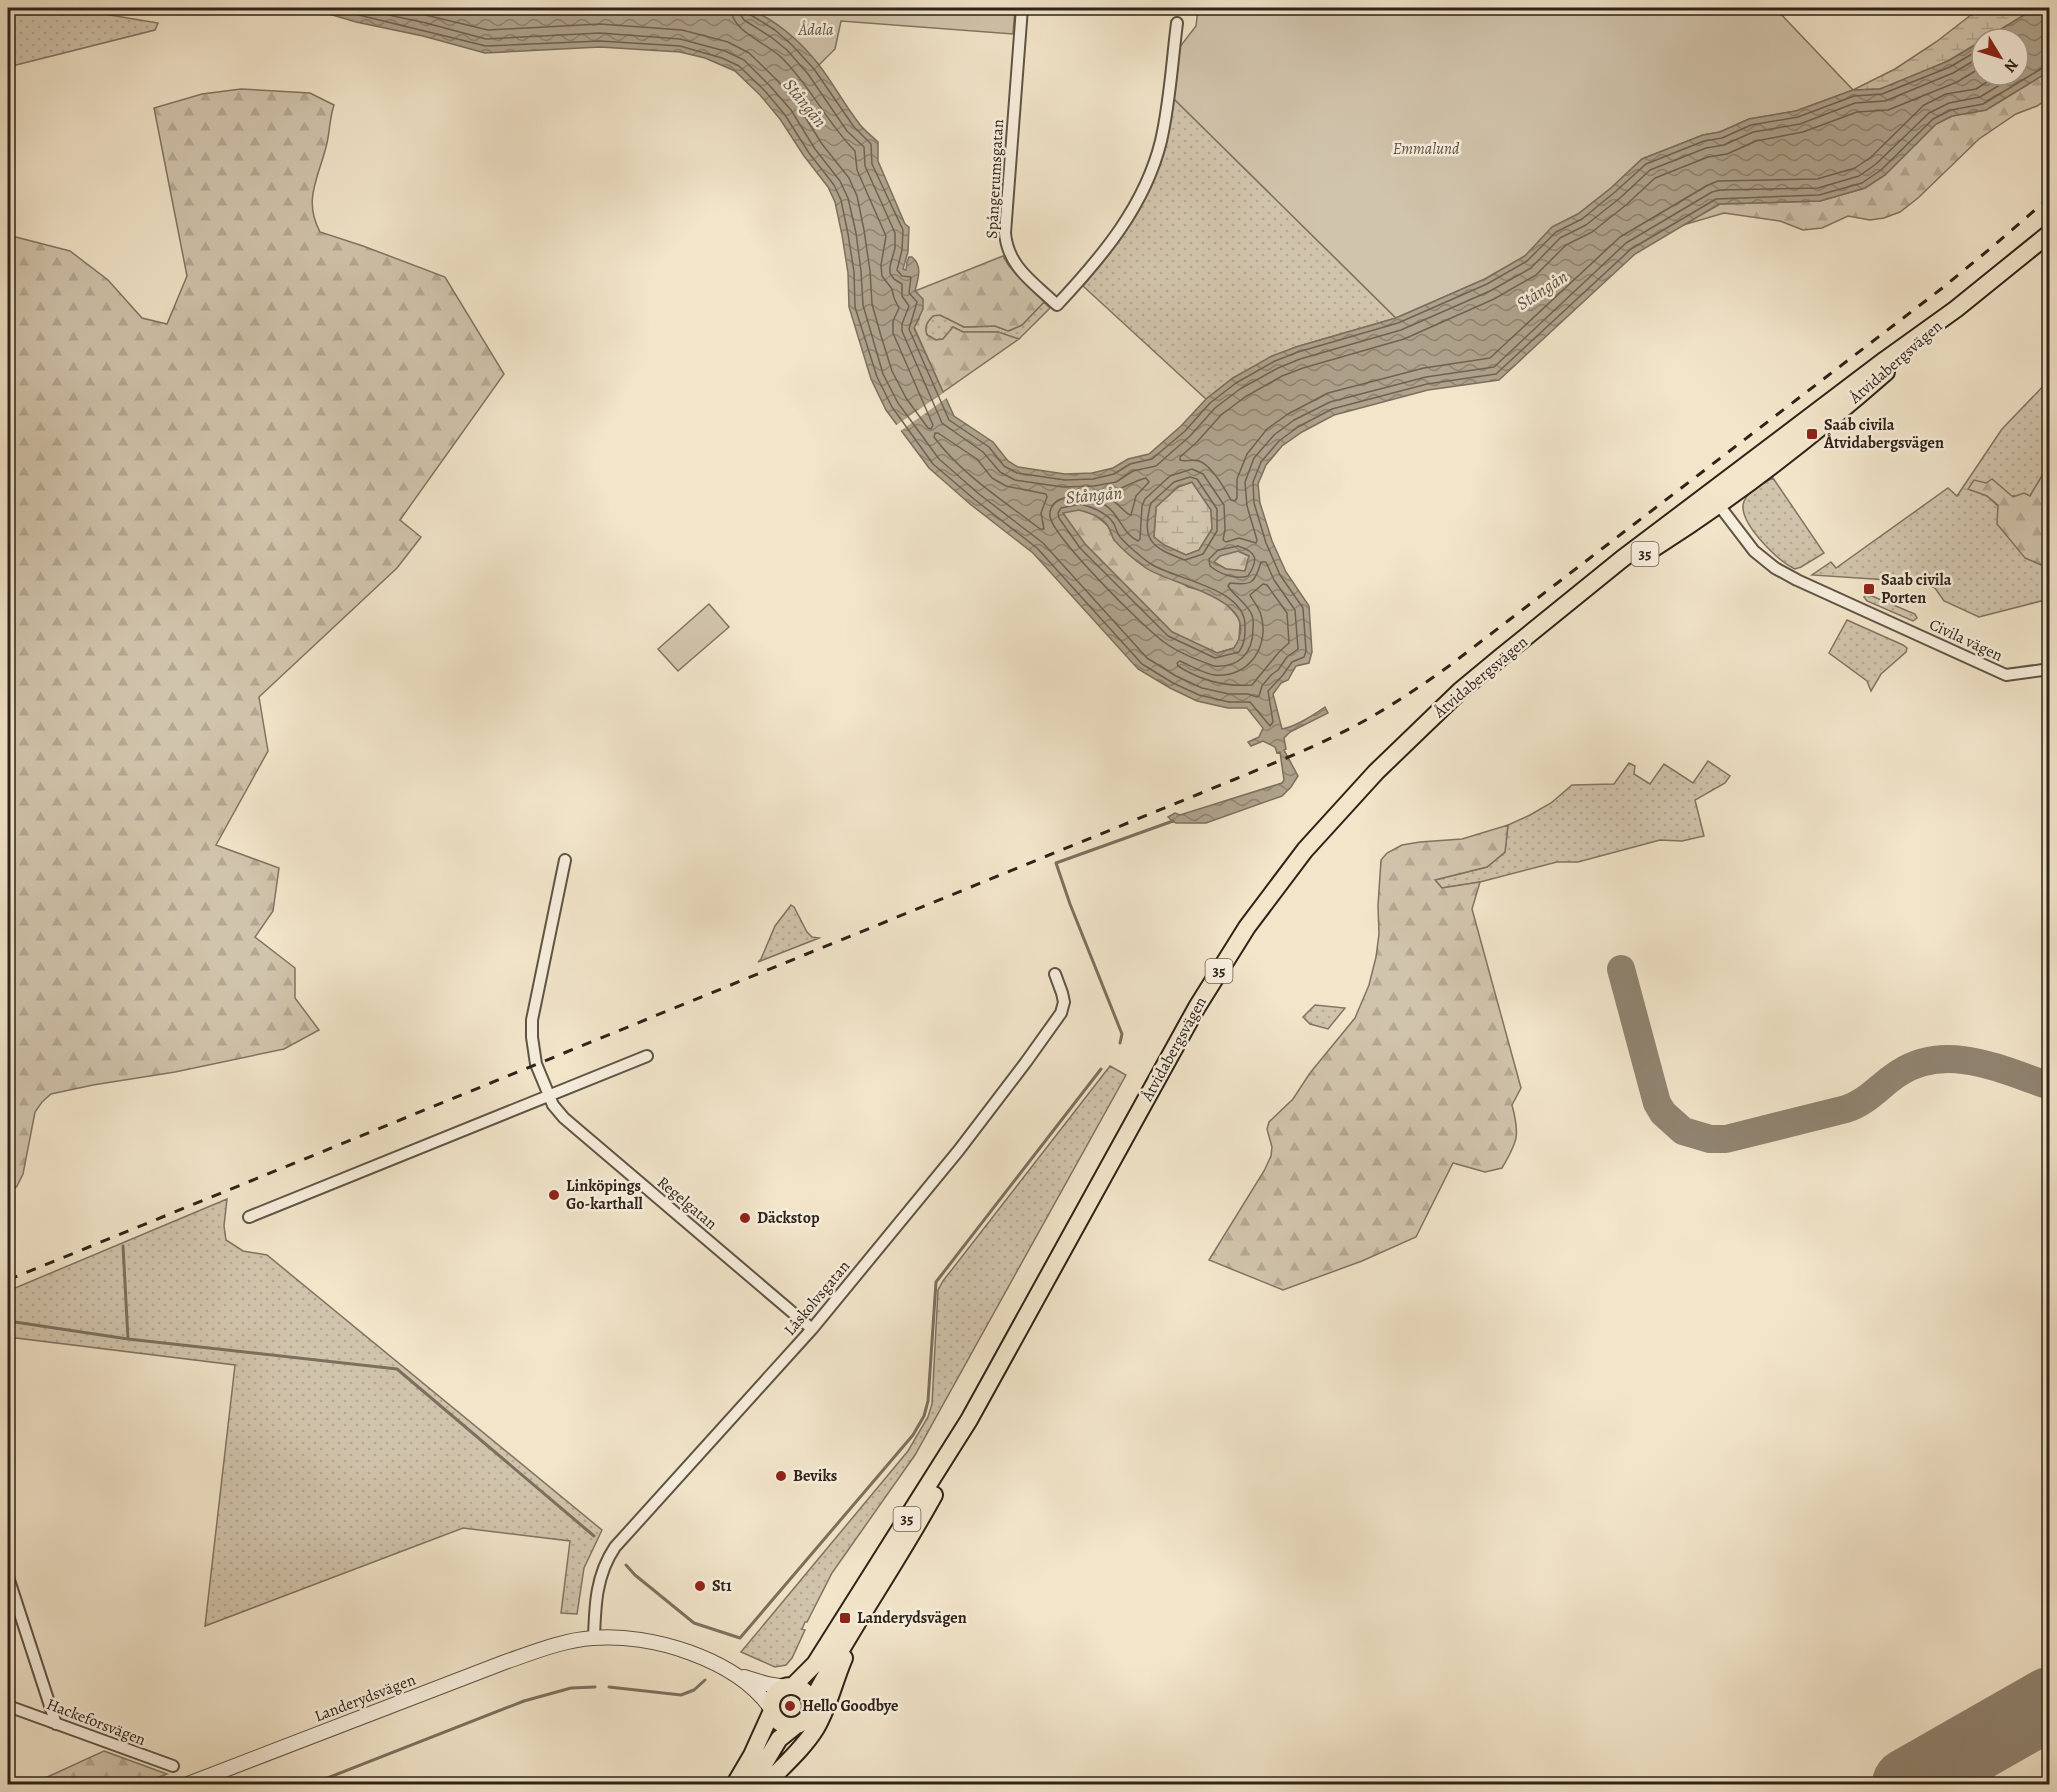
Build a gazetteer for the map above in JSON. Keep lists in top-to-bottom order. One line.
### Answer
{"streets":{"main road":["Åtvidabergsvägen","35"],"street":["Spångerumsgatan","Civila vägen","Regelgatan","Låskolvsgatan","Landerydsvägen","Hackeforsvägen"]},"crossings":[["Åtvidabergsvägen","35"],["Åtvidabergsvägen","Civila vägen"],["Åtvidabergsvägen","Landerydsvägen"],["35","Landerydsvägen"],["Regelgatan","Låskolvsgatan"],["Låskolvsgatan","Landerydsvägen"]],"water":["Stångån"],"parks":["Ådala","Emmalund"],"places":{"transit":["Saab civila Åtvidabergsvägen","Saab civila Porten","Landerydsvägen"],"other":["Linköpings Go-karthall","Däckstop","Beviks","St1","Hello Goodbye"]},"north":"bottom right"}
